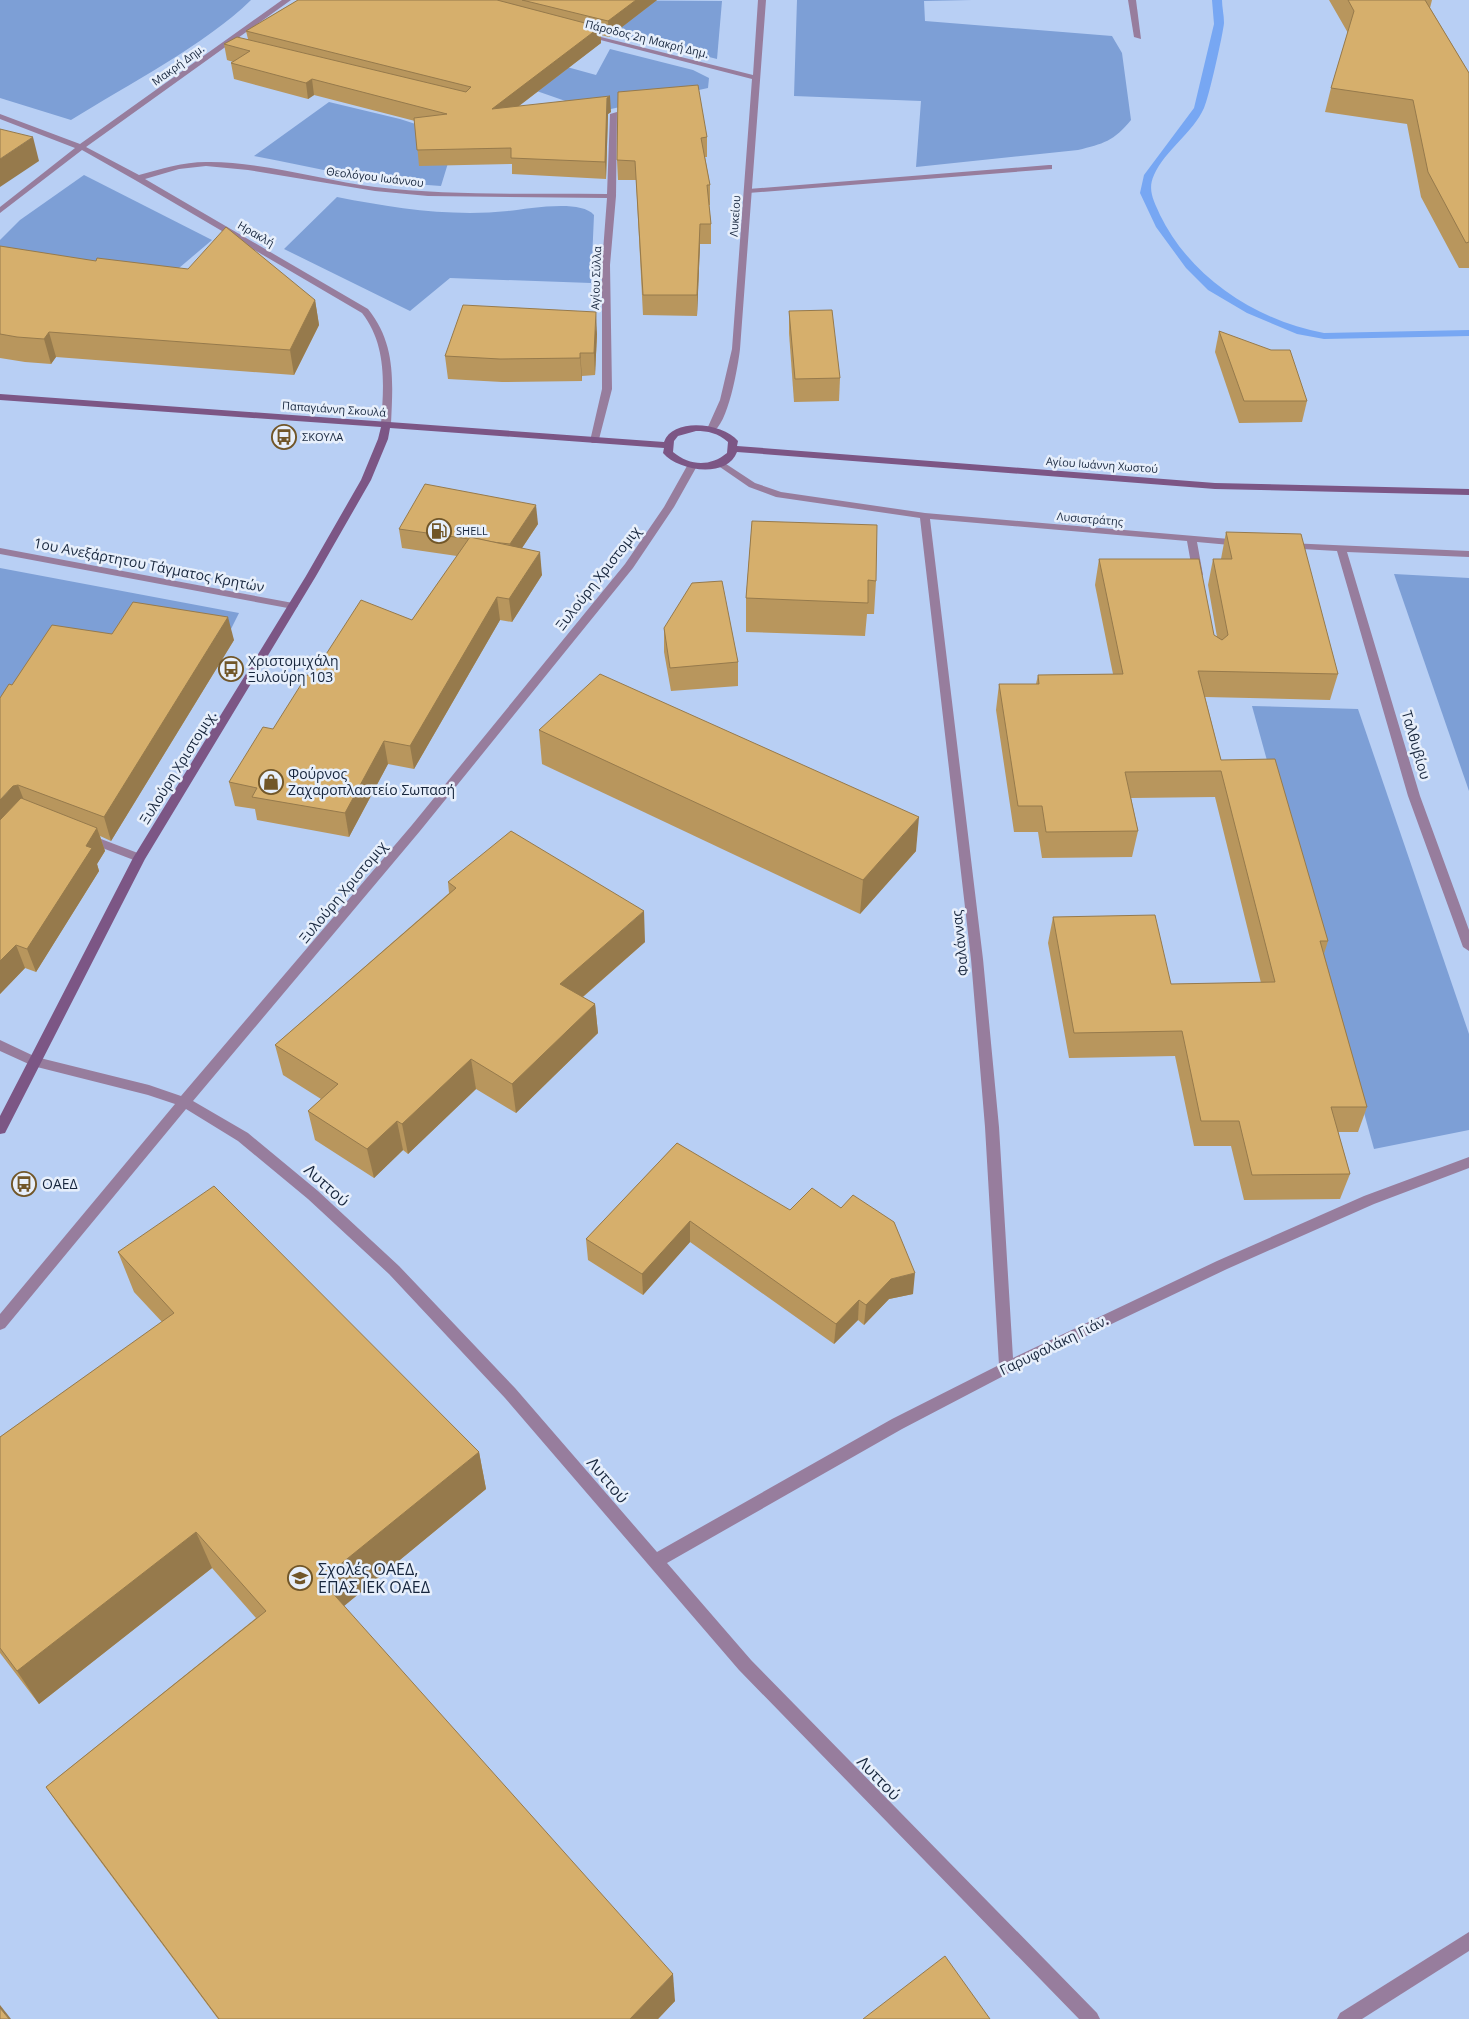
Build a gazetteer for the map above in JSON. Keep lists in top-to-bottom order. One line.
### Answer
{"streets":{"street":["Πάροδος 2η Μακρή Δημ.","Μακρή Δημ.","Θεολόγου Ιωάννου","Λυκείου","Ηρακλή","Αγίου Σύλλα","Παπαγιάννη Σκουλά","Αγίου Ιωάννη Χωστού","Λυσιστράτης","1ου Ανεξάρτητου Τάγματος Κρητών","Ξυλούρη Χριστομιχ","Ταλθυβίου","Ξυλούρη Χριστομιχ.","Φαλάννας","Λυττού","Γαρυφαλάκη Γιάν."]},"crossings":[["Πάροδος 2η Μακρή Δημ.","Λυκείου"],["Μακρή Δημ.","Ηρακλή"],["Θεολόγου Ιωάννου","Ηρακλή"],["Θεολόγου Ιωάννου","Αγίου Σύλλα"],["Λυκείου","Παπαγιάννη Σκουλά"],["Λυκείου","Αγίου Ιωάννη Χωστού"],["Λυκείου","Λυσιστράτης"],["Λυκείου","Ξυλούρη Χριστομιχ"],["Ηρακλή","Παπαγιάννη Σκουλά"],["Ηρακλή","Ξυλούρη Χριστομιχ."],["Αγίου Σύλλα","Παπαγιάννη Σκουλά"],["Παπαγιάννη Σκουλά","Αγίου Ιωάννη Χωστού"],["Παπαγιάννη Σκουλά","Λυσιστράτης"],["Παπαγιάννη Σκουλά","Ξυλούρη Χριστομιχ"],["Παπαγιάννη Σκουλά","Ξυλούρη Χριστομιχ."],["Αγίου Ιωάννη Χωστού","Λυσιστράτης"],["Αγίου Ιωάννη Χωστού","Ξυλούρη Χριστομιχ"],["Λυσιστράτης","Ξυλούρη Χριστομιχ"],["Λυσιστράτης","Φαλάννας"],["1ου Ανεξάρτητου Τάγματος Κρητών","Ξυλούρη Χριστομιχ."],["Ξυλούρη Χριστομιχ","Λυττού"],["Ξυλούρη Χριστομιχ.","Λυττού"],["Φαλάννας","Γαρυφαλάκη Γιάν."],["Λυττού","Γαρυφαλάκη Γιάν."]],"places":{"bus stop":["ΣΚΟΥΛΑ","Χριστομιχάλη Ξυλούρη 103","ΟΑΕΔ"],"fuel station":["SHELL"],"shop":["Φούρνος Ζαχαροπλαστείο Σωπασή"],"school or university":["Σχολές ΟΑΕΔ, ΕΠΑΣ ΙΕΚ ΟΑΕΔ"]}}
